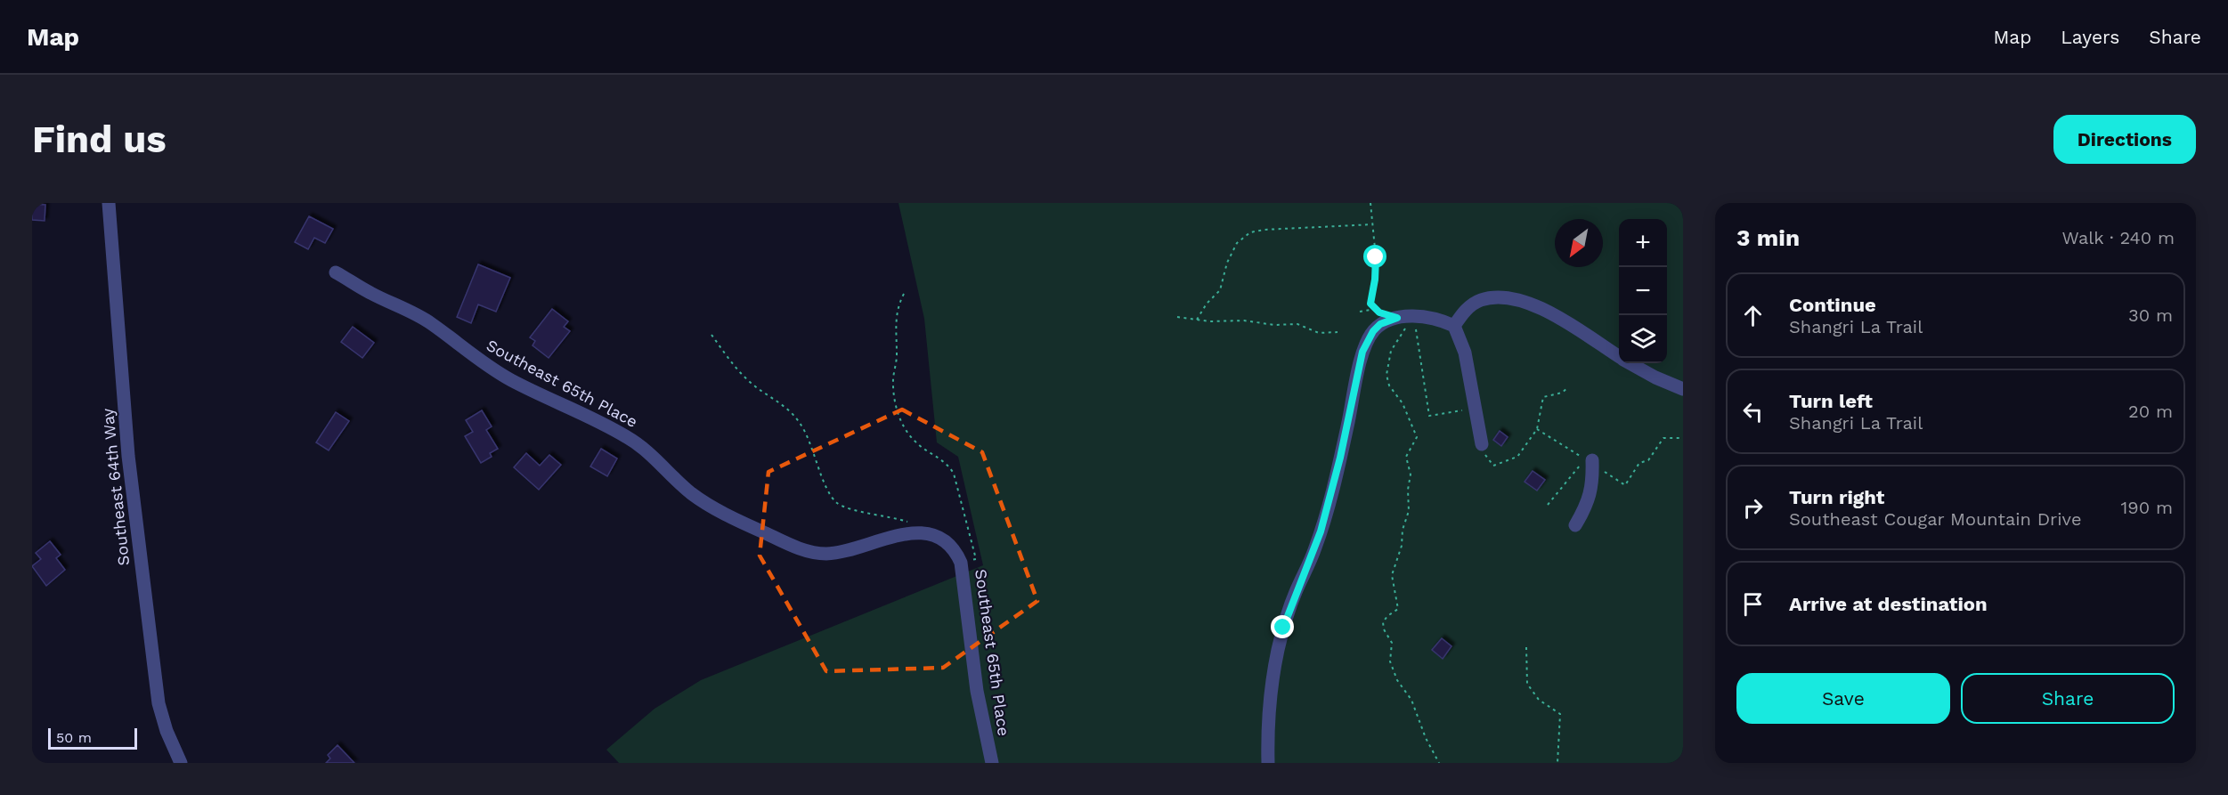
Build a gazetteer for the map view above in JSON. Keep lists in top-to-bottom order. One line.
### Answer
{"streets":{"street":["Southeast 65th Place","Southeast 64th Way"]},"scale_bar":"50 m","north":"bottom left","page":{"header":"Map","nav":["Map","Layers","Share"],"buttons":["Directions",["Save","Share"]],"title":"Find us","heading":["3 min","Walk · 240 m"],"map_buttons":["+","−"],"list":[["Continue","Shangri La Trail","30 m"],["Turn left","Shangri La Trail","20 m"],["Turn right","Southeast Cougar Mountain Drive","190 m"],"Arrive at destination"],"scale":"50 m"}}
